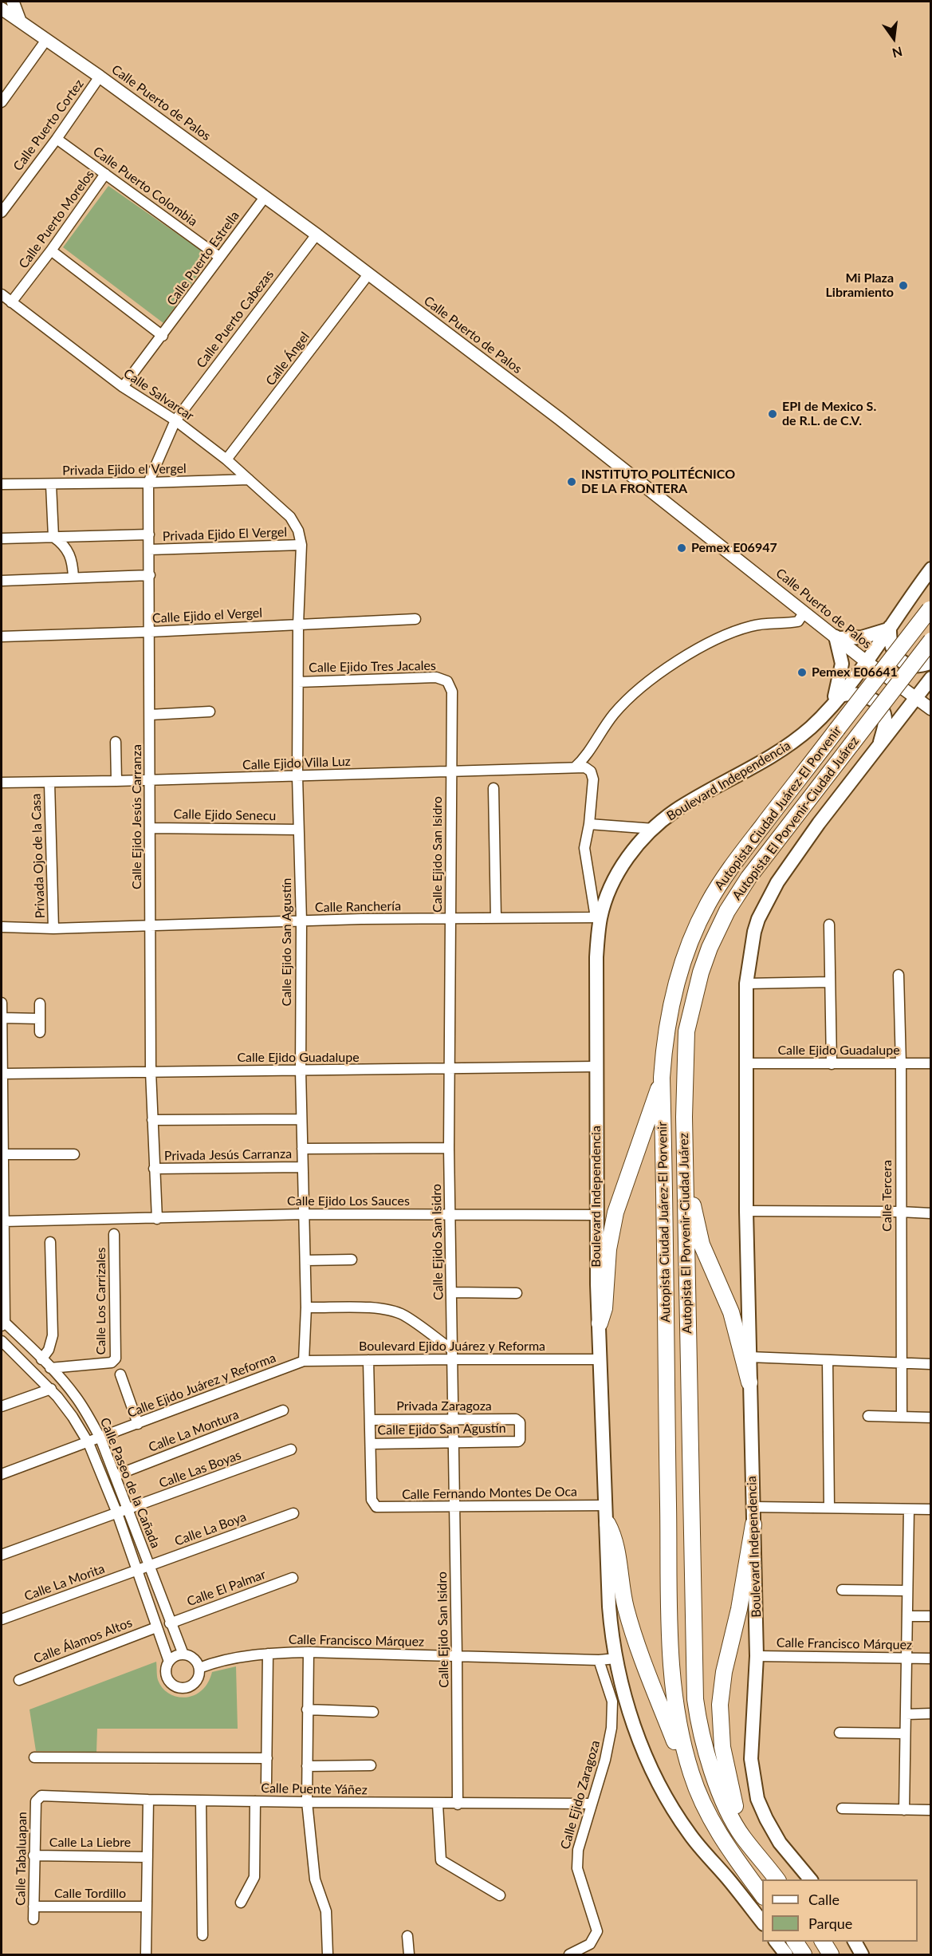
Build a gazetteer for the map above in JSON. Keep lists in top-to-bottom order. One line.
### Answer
{"streets":{"highway":["Autopista Ciudad Juárez-El Porvenir","Autopista El Porvenir-Ciudad Juárez"],"main road":["Boulevard Independencia"],"street":["Calle Puerto de Palos","Calle Puerto Cortez","Calle Puerto Colombia","Calle Puerto Morelos","Calle Puerto Estrella","Calle Puerto Cabezas","Calle Ángel","Calle Salvarcar","Privada Ejido el Vergel","Privada Ejido El Vergel","Calle Ejido el Vergel","Calle Ejido Tres Jacales","Calle Ejido Villa Luz","Calle Ejido Senecu","Calle Ejido Jesús Carranza","Calle Ejido San Isidro","Privada Ojo de la Casa","Calle Ranchería","Calle Ejido San Agustín","Calle Ejido Guadalupe","Privada Jesús Carranza","Calle Tercera","Calle Ejido Los Sauces","Calle Los Carrizales","Boulevard Ejido Juárez y Reforma","Calle Ejido Juárez y Reforma","Privada Zaragoza","Calle La Montura","Calle Las Boyas","Calle Paseo de la Cañada","Calle Fernando Montes De Oca","Calle La Boya","Calle La Morita","Calle El Palmar","Calle Álamos Altos","Calle Francisco Márquez","Calle Puente Yáñez","Calle Ejido Zaragoza","Calle La Liebre","Calle Tabaluapan","Calle Tordillo"]},"crossings":[["Calle Puerto de Palos","Calle Puerto Cortez"],["Calle Puerto de Palos","Calle Puerto Estrella"],["Calle Puerto de Palos","Calle Puerto Cabezas"],["Calle Puerto de Palos","Calle Ángel"],["Calle Puerto de Palos","Boulevard Independencia"],["Calle Puerto Cortez","Calle Puerto Colombia"],["Calle Puerto Colombia","Calle Puerto Morelos"],["Calle Puerto Colombia","Calle Puerto Estrella"],["Calle Puerto Morelos","Calle Salvarcar"],["Calle Puerto Estrella","Calle Salvarcar"],["Calle Puerto Cabezas","Calle Salvarcar"],["Calle Puerto Cabezas","Calle Ejido Jesús Carranza"],["Calle Ángel","Calle Salvarcar"],["Calle Salvarcar","Privada Ejido el Vergel"],["Calle Salvarcar","Calle Ejido Jesús Carranza"],["Calle Salvarcar","Calle Ejido San Agustín"],["Privada Ejido el Vergel","Calle Ejido Jesús Carranza"],["Privada Ejido El Vergel","Calle Ejido Jesús Carranza"],["Privada Ejido El Vergel","Calle Ejido San Agustín"],["Calle Ejido el Vergel","Calle Ejido Jesús Carranza"],["Calle Ejido el Vergel","Calle Ejido San Agustín"],["Calle Ejido Tres Jacales","Calle Ejido San Isidro"],["Calle Ejido Tres Jacales","Calle Ejido San Agustín"],["Calle Ejido Villa Luz","Calle Ejido Jesús Carranza"],["Calle Ejido Villa Luz","Calle Ejido San Isidro"],["Calle Ejido Villa Luz","Privada Ojo de la Casa"],["Calle Ejido Villa Luz","Calle Ejido San Agustín"],["Boulevard Independencia","Calle Ranchería"],["Boulevard Independencia","Calle Ejido Guadalupe"],["Boulevard Independencia","Calle Ejido Los Sauces"],["Boulevard Independencia","Boulevard Ejido Juárez y Reforma"],["Boulevard Independencia","Calle Fernando Montes De Oca"],["Boulevard Independencia","Calle Francisco Márquez"],["Calle Ejido Senecu","Calle Ejido Jesús Carranza"],["Calle Ejido Senecu","Calle Ejido San Agustín"],["Calle Ejido Jesús Carranza","Calle Ranchería"],["Calle Ejido Jesús Carranza","Calle Ejido Guadalupe"],["Calle Ejido Jesús Carranza","Privada Jesús Carranza"],["Calle Ejido Jesús Carranza","Calle Ejido Los Sauces"],["Calle Ejido San Isidro","Calle Ranchería"],["Calle Ejido San Isidro","Calle Ejido San Agustín"],["Calle Ejido San Isidro","Calle Ejido Guadalupe"],["Calle Ejido San Isidro","Calle Ejido Los Sauces"],["Calle Ejido San Isidro","Boulevard Ejido Juárez y Reforma"],["Calle Ejido San Isidro","Privada Zaragoza"],["Calle Ejido San Isidro","Calle Fernando Montes De Oca"],["Calle Ejido San Isidro","Calle Francisco Márquez"],["Calle Ejido San Isidro","Calle Puente Yáñez"],["Privada Ojo de la Casa","Calle Ranchería"],["Calle Ranchería","Calle Ejido San Agustín"],["Calle Ejido San Agustín","Calle Ejido Guadalupe"],["Calle Ejido San Agustín","Privada Jesús Carranza"],["Calle Ejido San Agustín","Calle Ejido Los Sauces"],["Calle Ejido San Agustín","Boulevard Ejido Juárez y Reforma"],["Calle Ejido San Agustín","Calle Ejido Juárez y Reforma"],["Calle Ejido San Agustín","Privada Zaragoza"],["Calle Ejido San Agustín","Calle Fernando Montes De Oca"],["Calle Ejido Guadalupe","Calle Tercera"],["Calle Los Carrizales","Calle Paseo de la Cañada"],["Boulevard Ejido Juárez y Reforma","Calle Ejido Juárez y Reforma"],["Calle Ejido Juárez y Reforma","Calle Paseo de la Cañada"],["Calle La Montura","Calle Paseo de la Cañada"],["Calle Las Boyas","Calle Paseo de la Cañada"],["Calle Paseo de la Cañada","Calle La Boya"],["Calle Paseo de la Cañada","Calle La Morita"],["Calle Paseo de la Cañada","Calle El Palmar"],["Calle Paseo de la Cañada","Calle Francisco Márquez"],["Calle La Boya","Calle La Morita"],["Calle Francisco Márquez","Calle Ejido Zaragoza"],["Calle Puente Yáñez","Calle Ejido Zaragoza"],["Calle Puente Yáñez","Calle Tabaluapan"],["Calle La Liebre","Calle Tabaluapan"],["Calle Tabaluapan","Calle Tordillo"]],"places":["Mi Plaza Libramiento","EPI de Mexico S. de R.L. de C.V.","INSTITUTO POLITÉCNICO DE LA FRONTERA","Pemex E06947","Pemex E06641"],"legend":["Calle","Parque"],"north":"bottom"}
